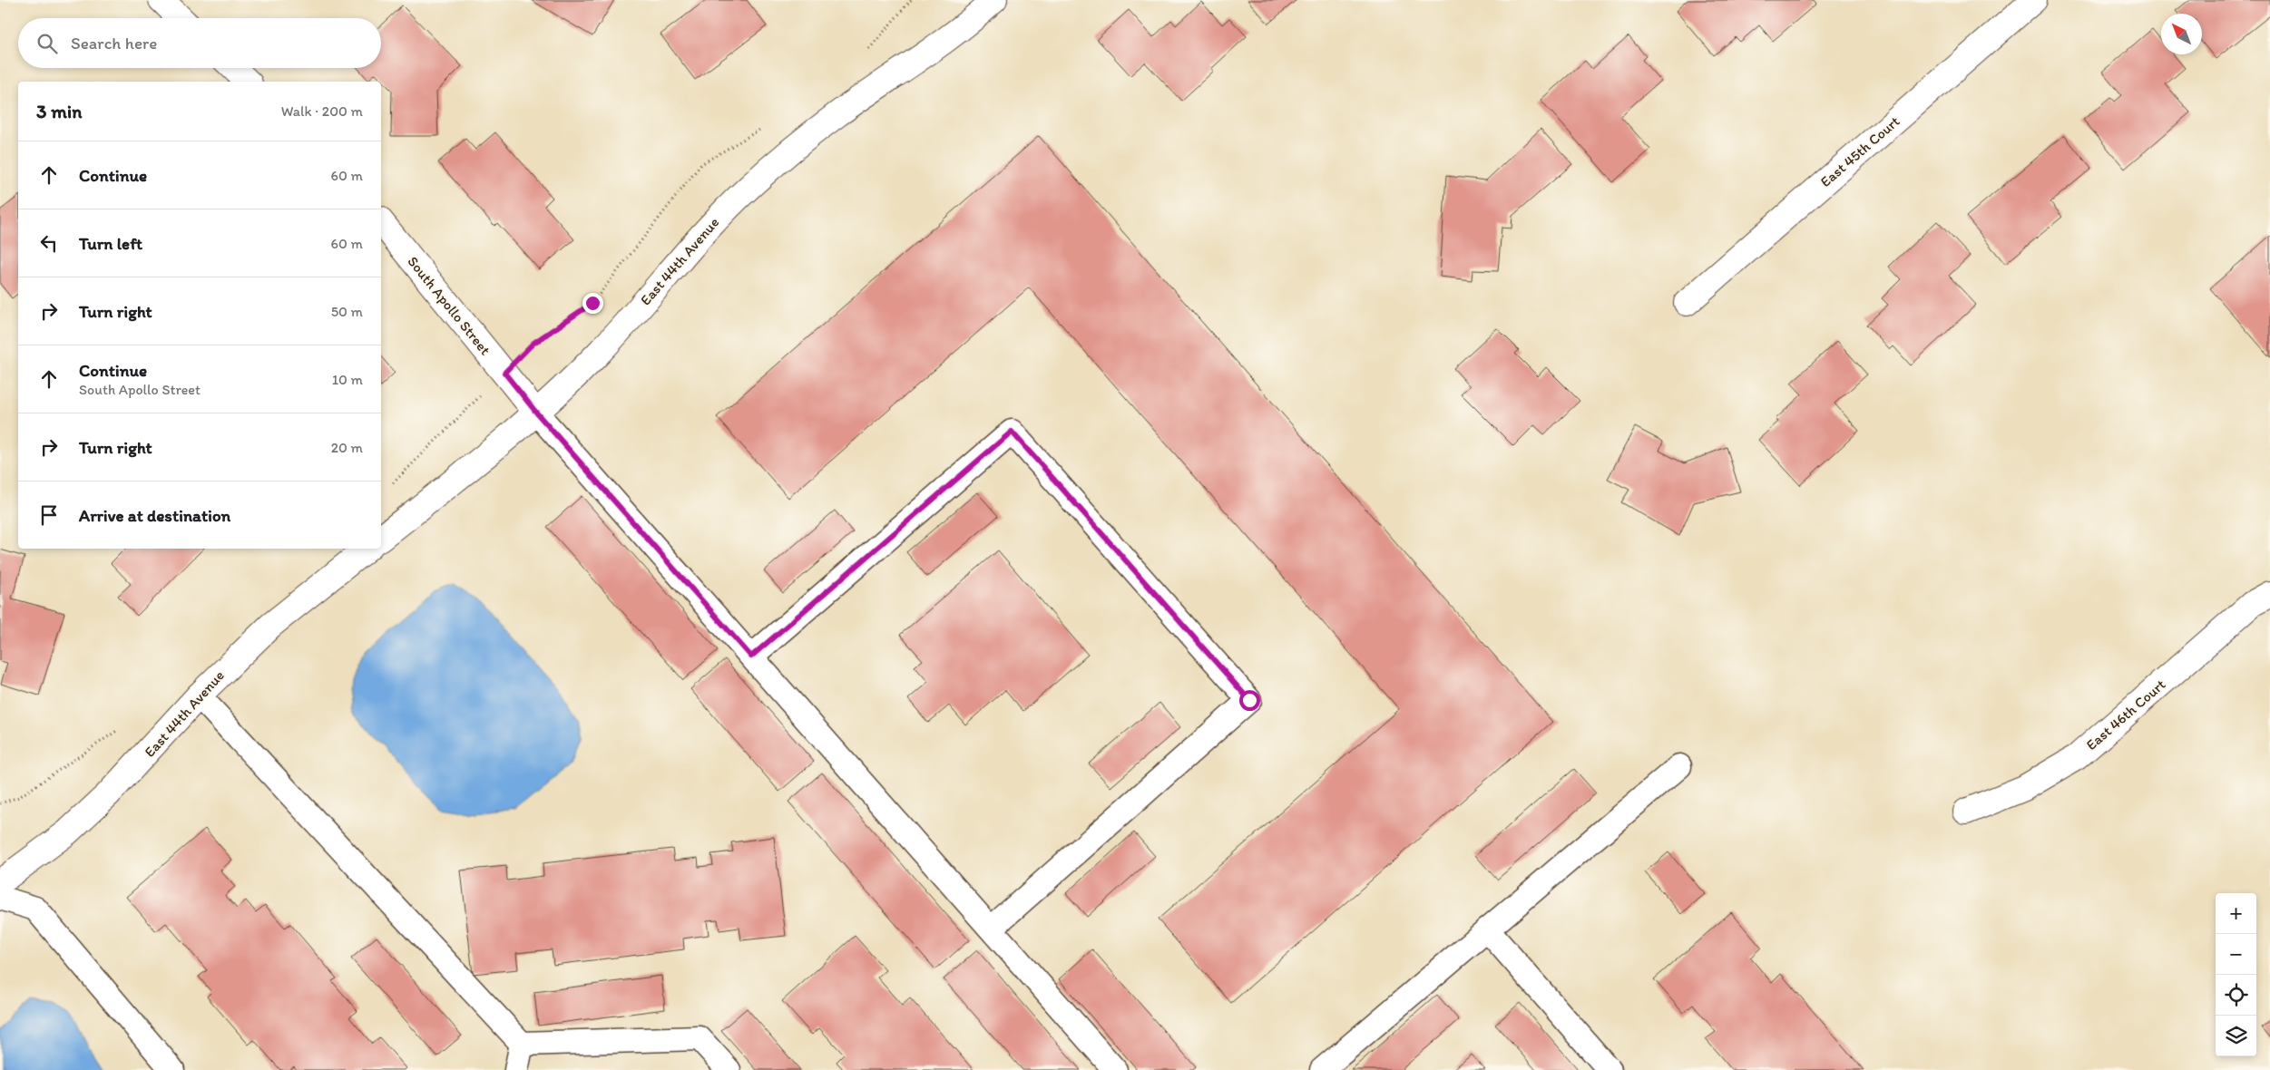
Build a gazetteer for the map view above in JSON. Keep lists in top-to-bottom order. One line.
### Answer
{"streets":{"street":["East 45th Court","East 44th Avenue","South Apollo Street","East 46th Court"]},"crossings":[["East 44th Avenue","South Apollo Street"]],"north":"top left","page":{"search":"Search here","heading":["3 min","Walk · 200 m"],"list":[["Continue","60 m"],["Turn left","60 m"],["Turn right","50 m"],["Continue","South Apollo Street","10 m"],["Turn right","20 m"],"Arrive at destination"],"map_buttons":["+","−"]}}
